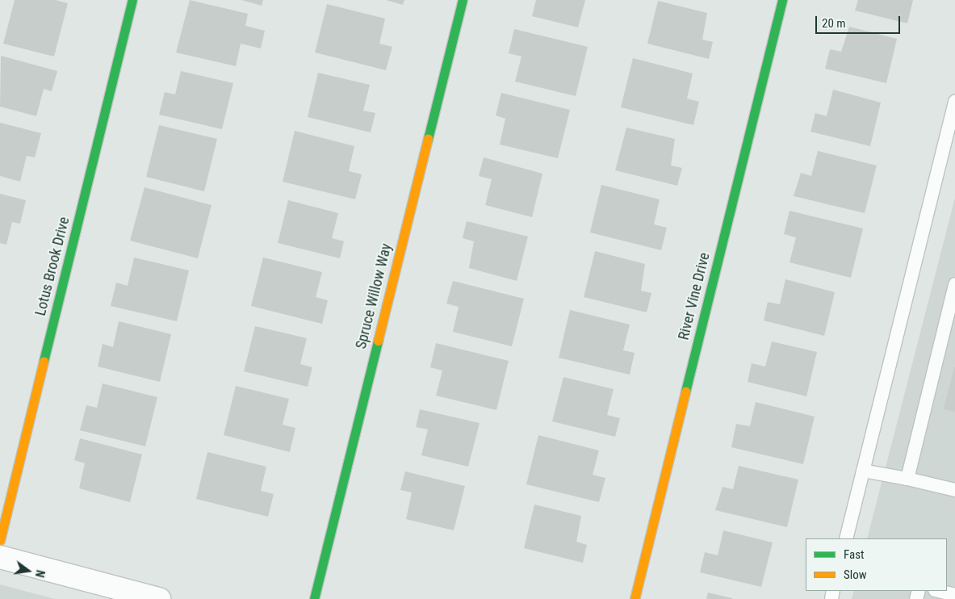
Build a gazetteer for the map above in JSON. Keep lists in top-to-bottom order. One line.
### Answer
{"streets":{"street":["Lotus Brook Drive","Spruce Willow Way","River Vine Drive"]},"legend":["Fast","Slow"],"scale_bar":"20 m","north":"right"}
